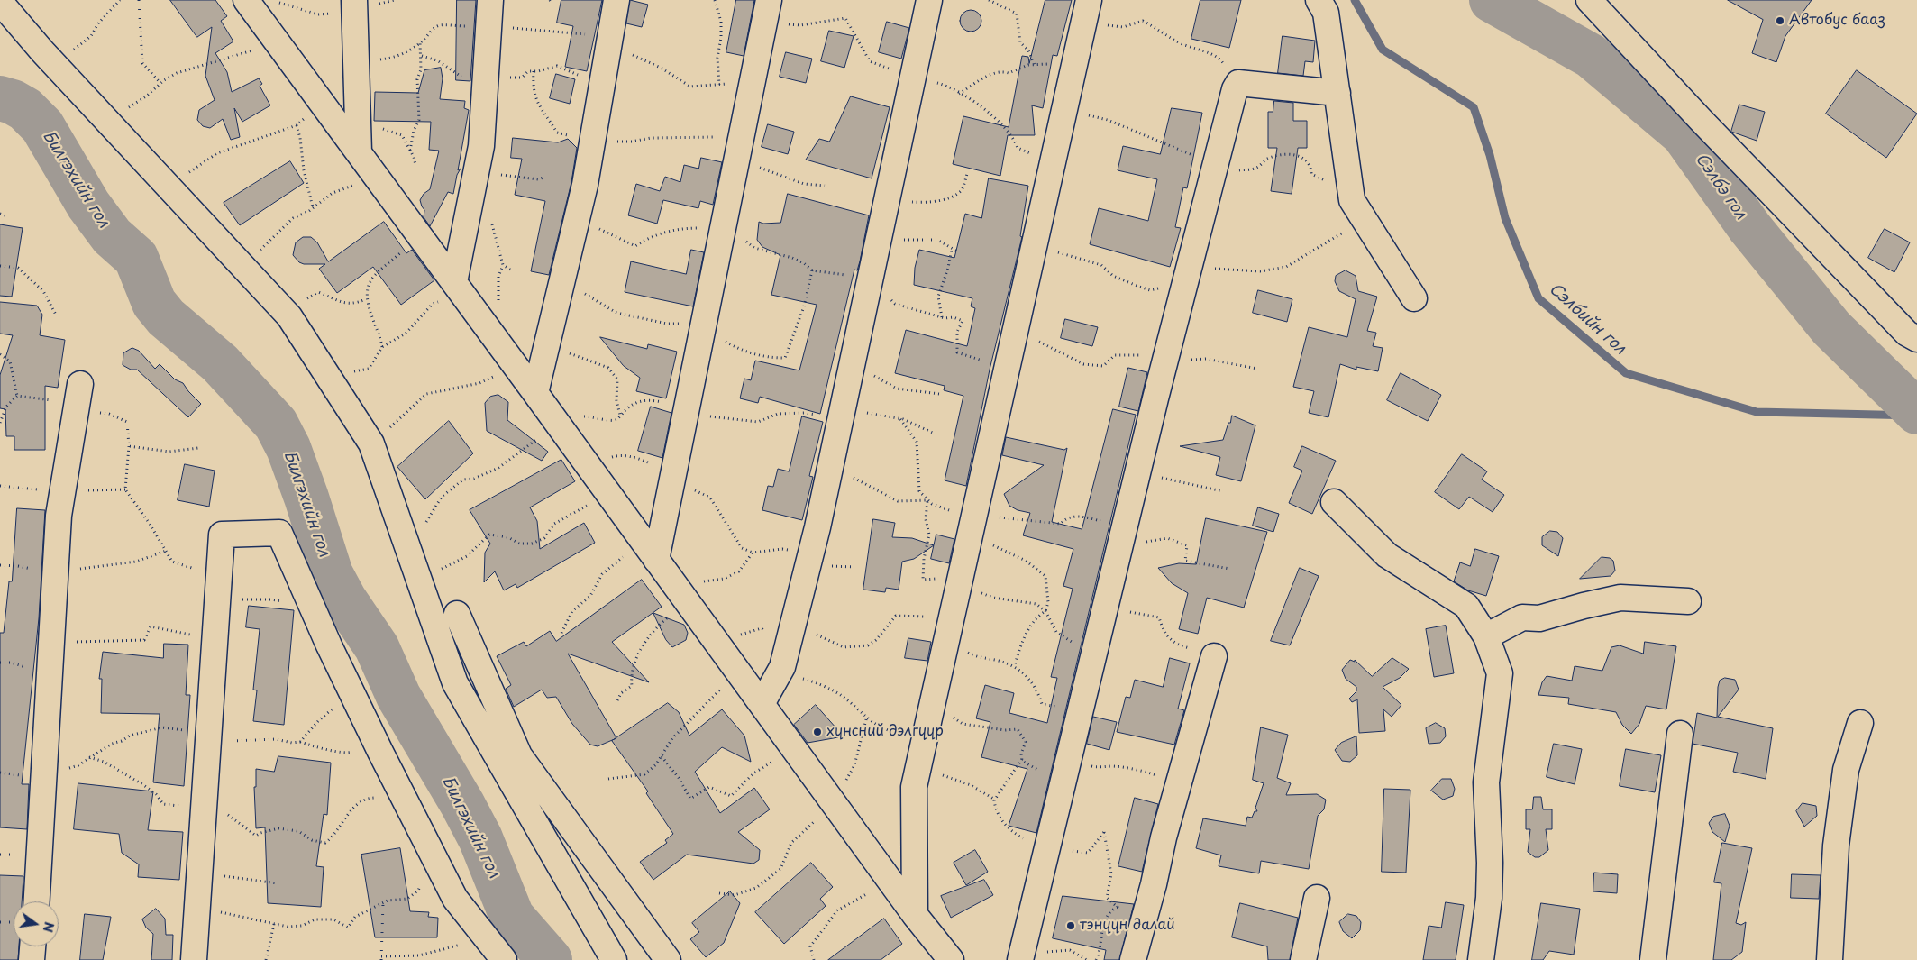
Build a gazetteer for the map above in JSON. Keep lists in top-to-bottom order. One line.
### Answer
{"water":["Билгэхийн гол","Сэлбэ гол","Сэлбийн гол"],"places":["Автобус бааз","хүнсний дэлгүүр","тэнүүн далай"],"north":"right"}
